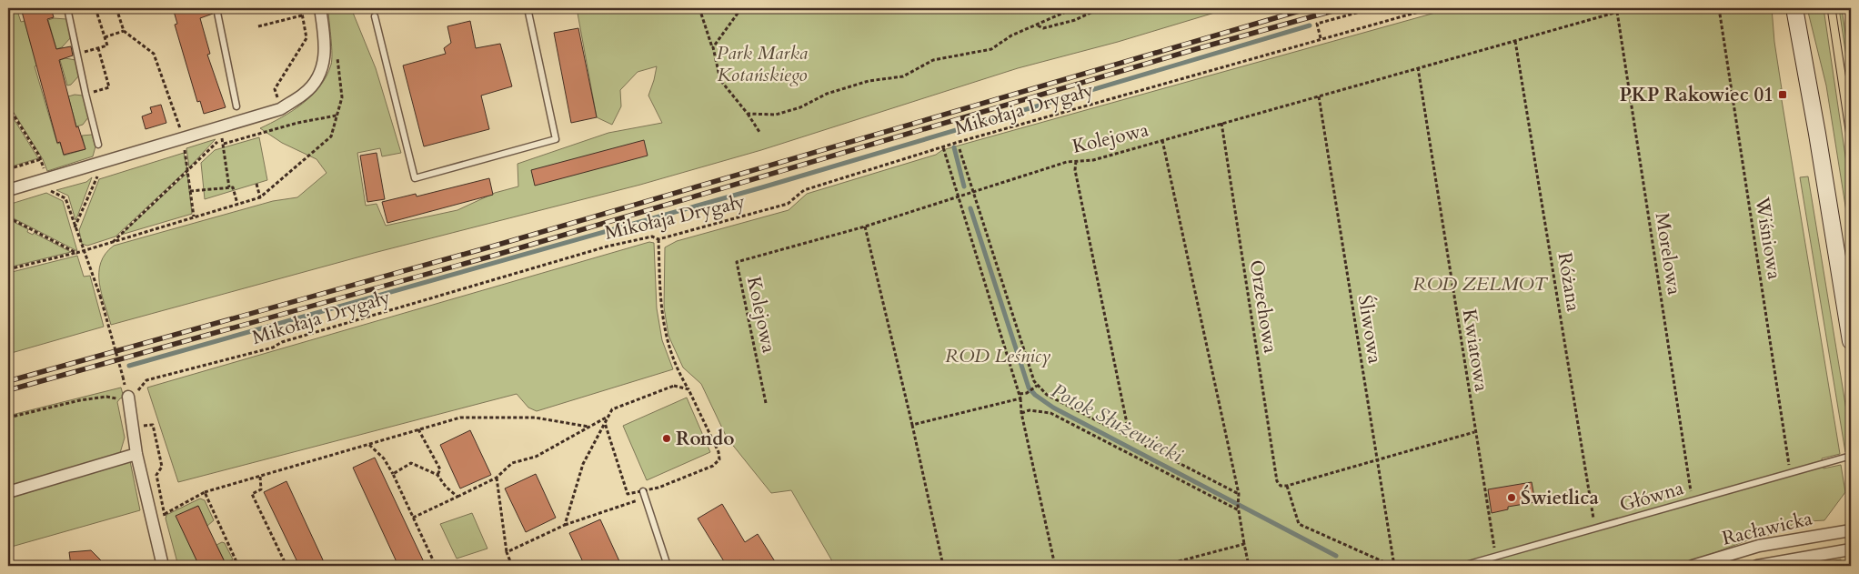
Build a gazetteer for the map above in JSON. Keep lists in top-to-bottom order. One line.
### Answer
{"streets":{"street":["Racławicka"],"lane":["Główna"],"path":["Mikołaja Drygały","Kolejowa","Wiśniowa","Morelowa","Różana","Orzechowa","Śliwowa","Kwiatowa"]},"crossings":[["Kolejowa","Morelowa"],["Kolejowa","Różana"],["Kolejowa","Orzechowa"],["Kolejowa","Śliwowa"],["Kolejowa","Kwiatowa"],["Wiśniowa","Główna"],["Morelowa","Główna"],["Różana","Główna"],["Kwiatowa","Główna"]],"water":["Potok Służewiecki"],"parks":["Park Marka Kotańskiego","ROD ZELMOT","ROD Leśnicy"],"places":{"transit":["PKP Rakowiec 01"],"other":["Rondo","Świetlica"]}}
